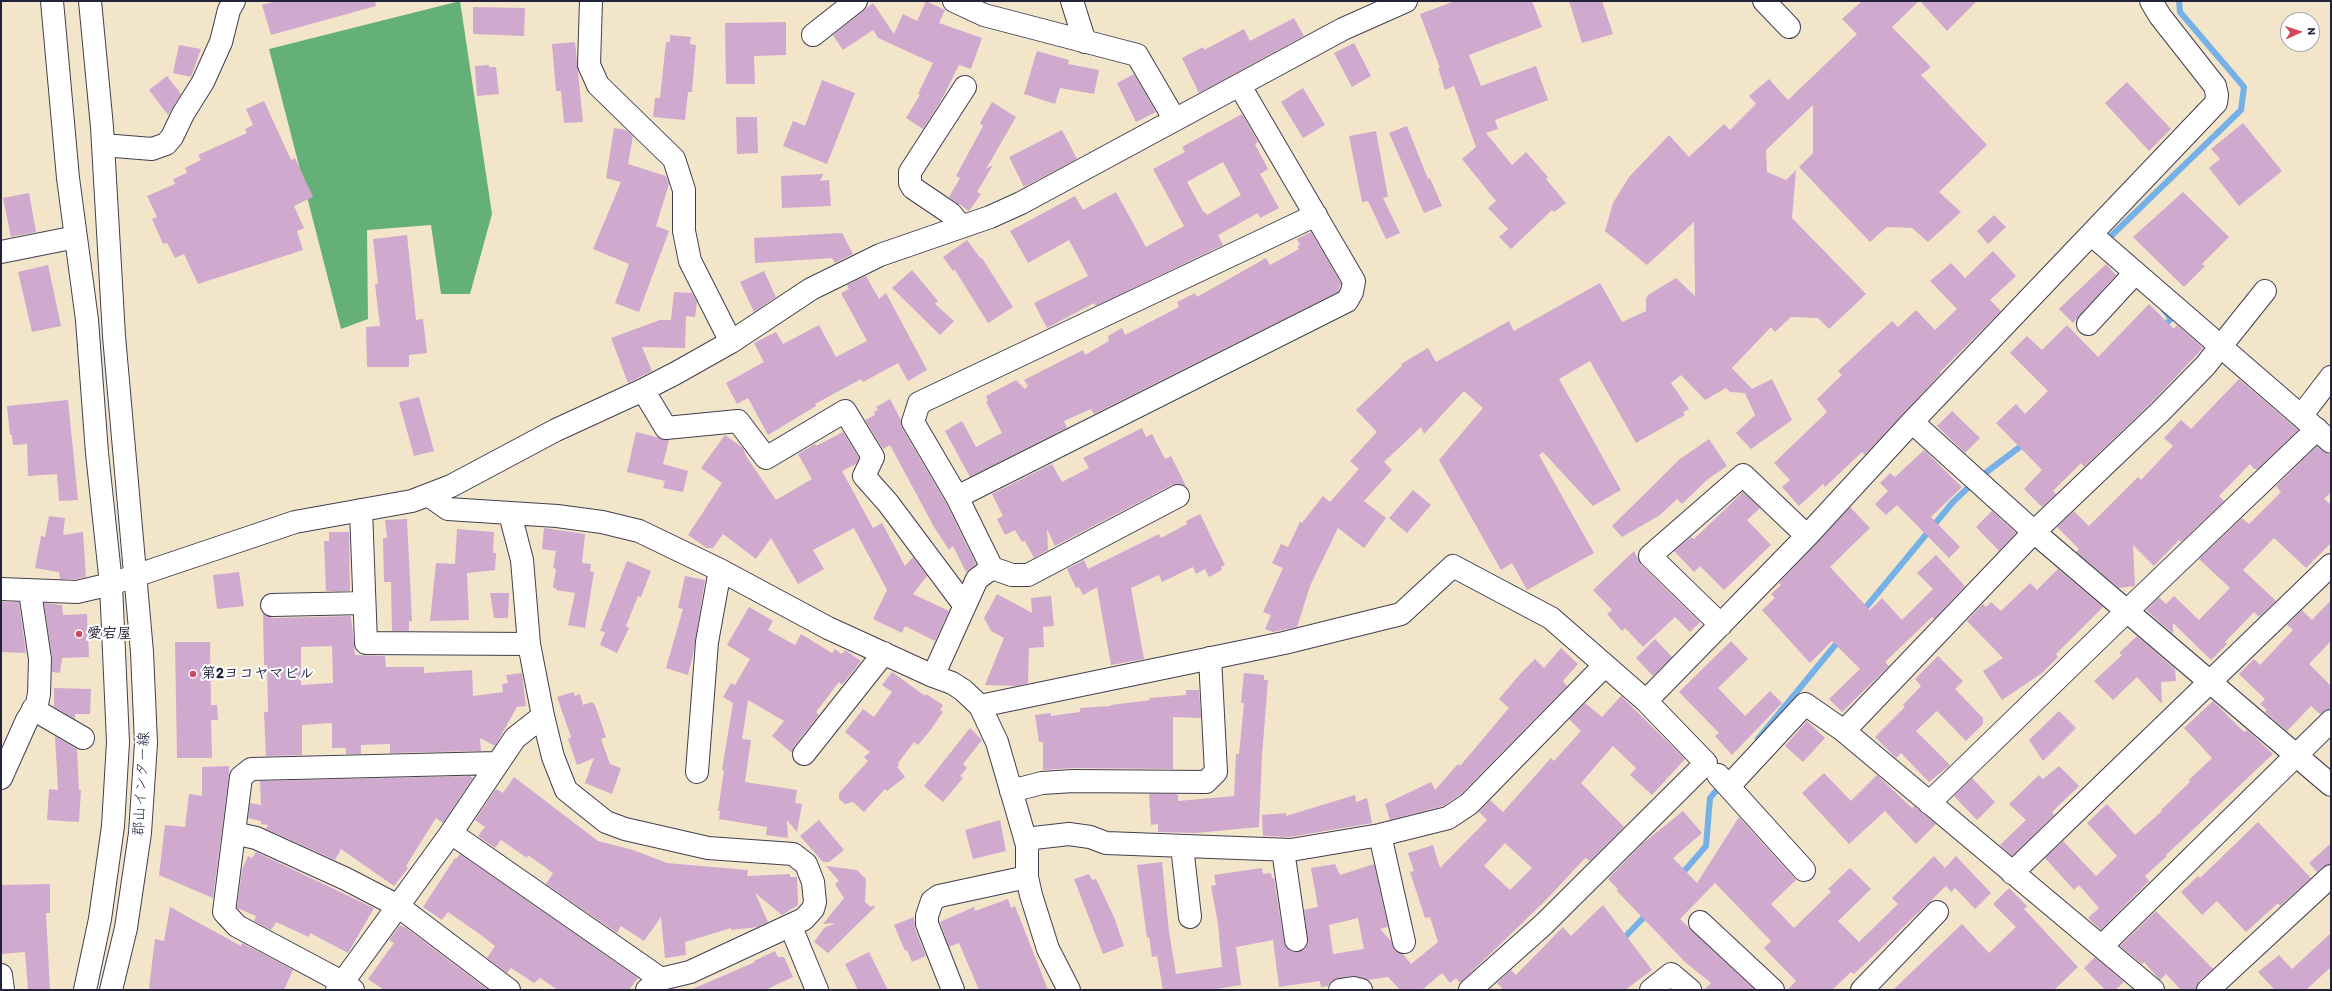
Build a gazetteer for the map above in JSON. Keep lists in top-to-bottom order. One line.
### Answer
{"streets":{"street":["郡山インター線"]},"places":["愛宕屋","第2ヨコヤマビル"],"north":"right"}
